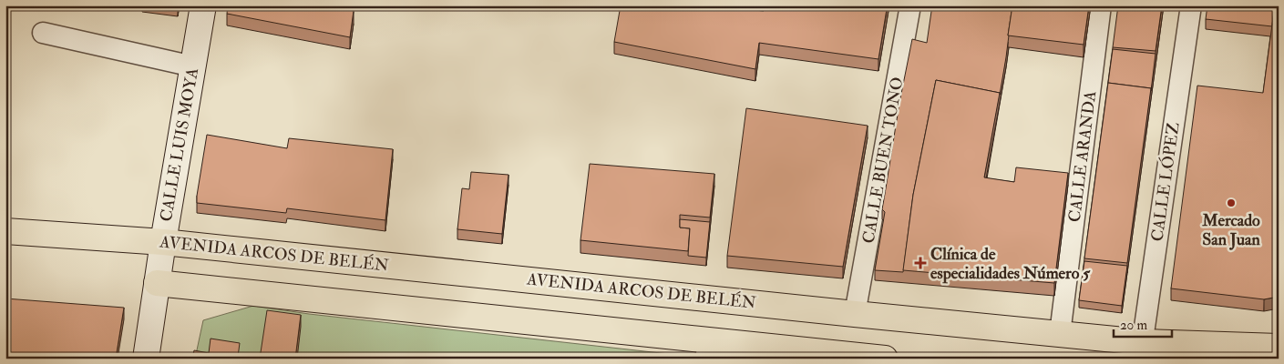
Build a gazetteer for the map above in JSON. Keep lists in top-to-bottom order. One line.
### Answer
{"streets":{"main road":["AVENIDA ARCOS DE BELÉN"],"street":["CALLE LUIS MOYA","CALLE ARANDA","CALLE BUEN TONO","CALLE LÓPEZ"]},"crossings":[["CALLE LUIS MOYA","AVENIDA ARCOS DE BELÉN"],["CALLE ARANDA","AVENIDA ARCOS DE BELÉN"],["CALLE BUEN TONO","AVENIDA ARCOS DE BELÉN"],["CALLE LÓPEZ","AVENIDA ARCOS DE BELÉN"]],"places":{"other":["Mercado San Juan"],"health":["Clínica de especialidades Número 5"]},"scale_bar":"20 m"}
